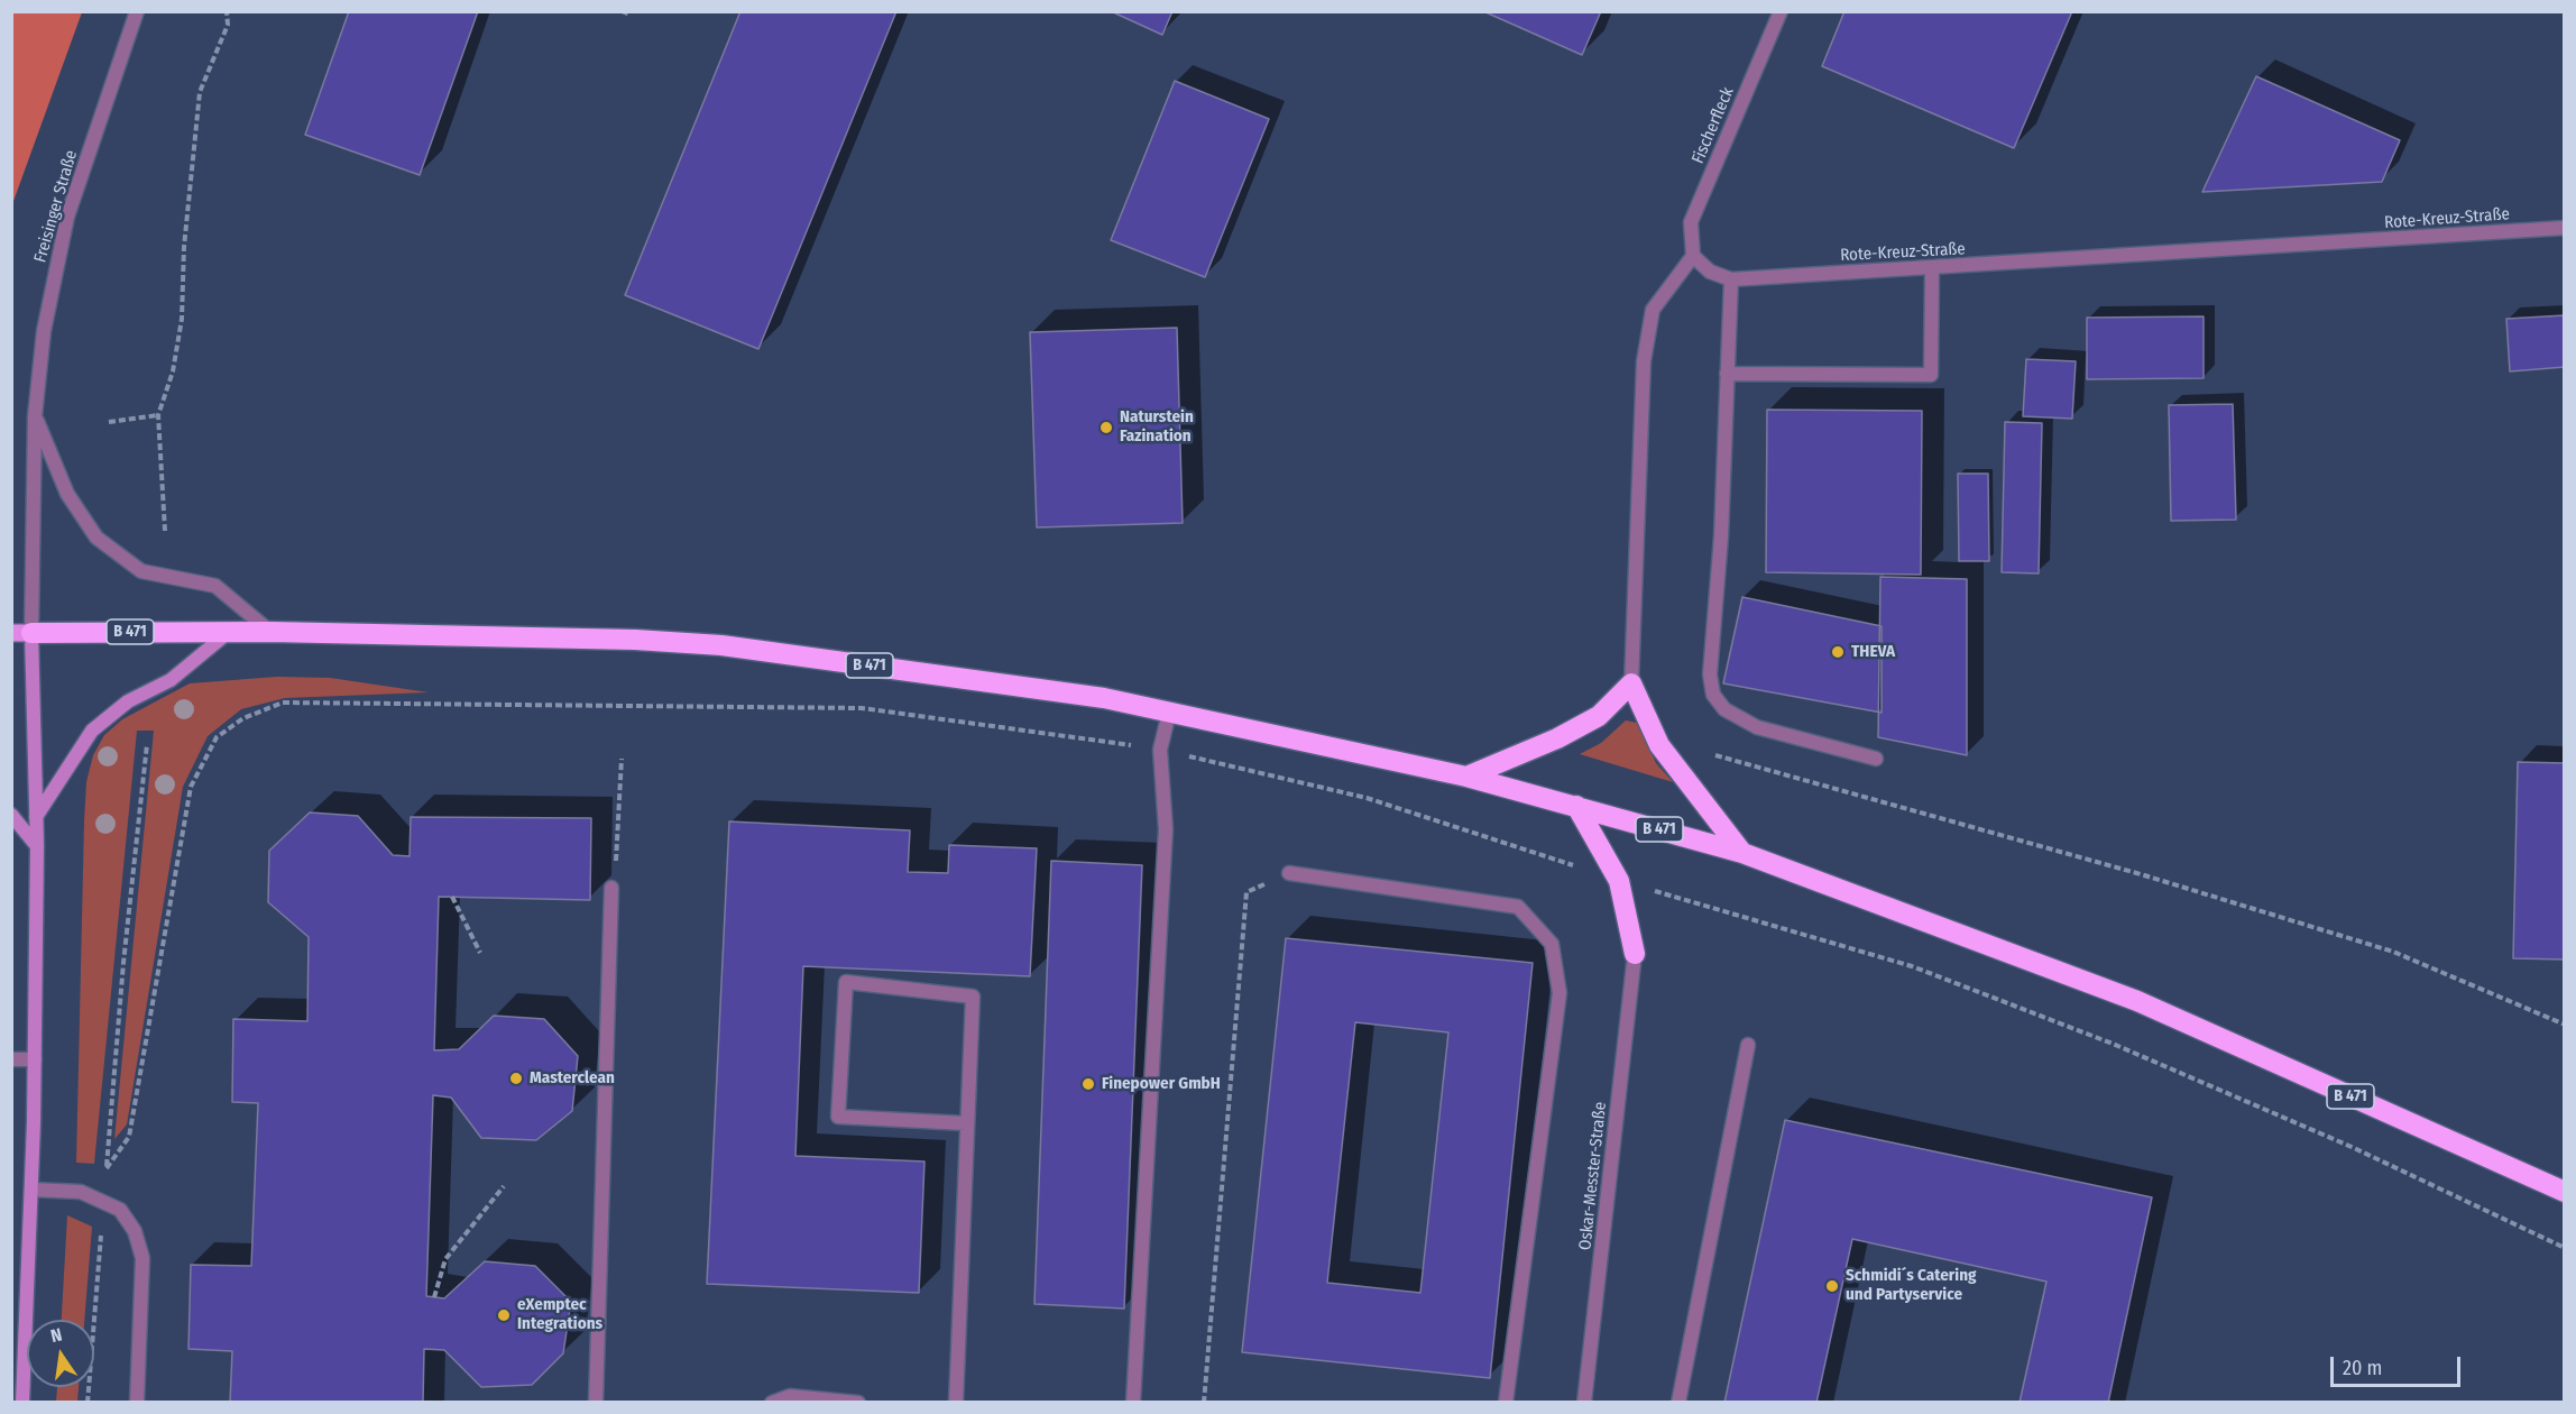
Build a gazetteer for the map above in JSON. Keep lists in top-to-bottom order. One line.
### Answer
{"streets":{"highway":["B 471"],"main road":["Freisinger Straße"],"street":["Fischerfleck","Rote-Kreuz-Straße","Oskar-Messter-Straße"]},"crossings":[["Freisinger Straße","B 471"]],"places":["Naturstein Fazination","THEVA","Masterclean","Finepower GmbH","Schmidi´s Catering und Partyservice","eXemptec Integrations"],"scale_bar":"20 m","north":"top"}
